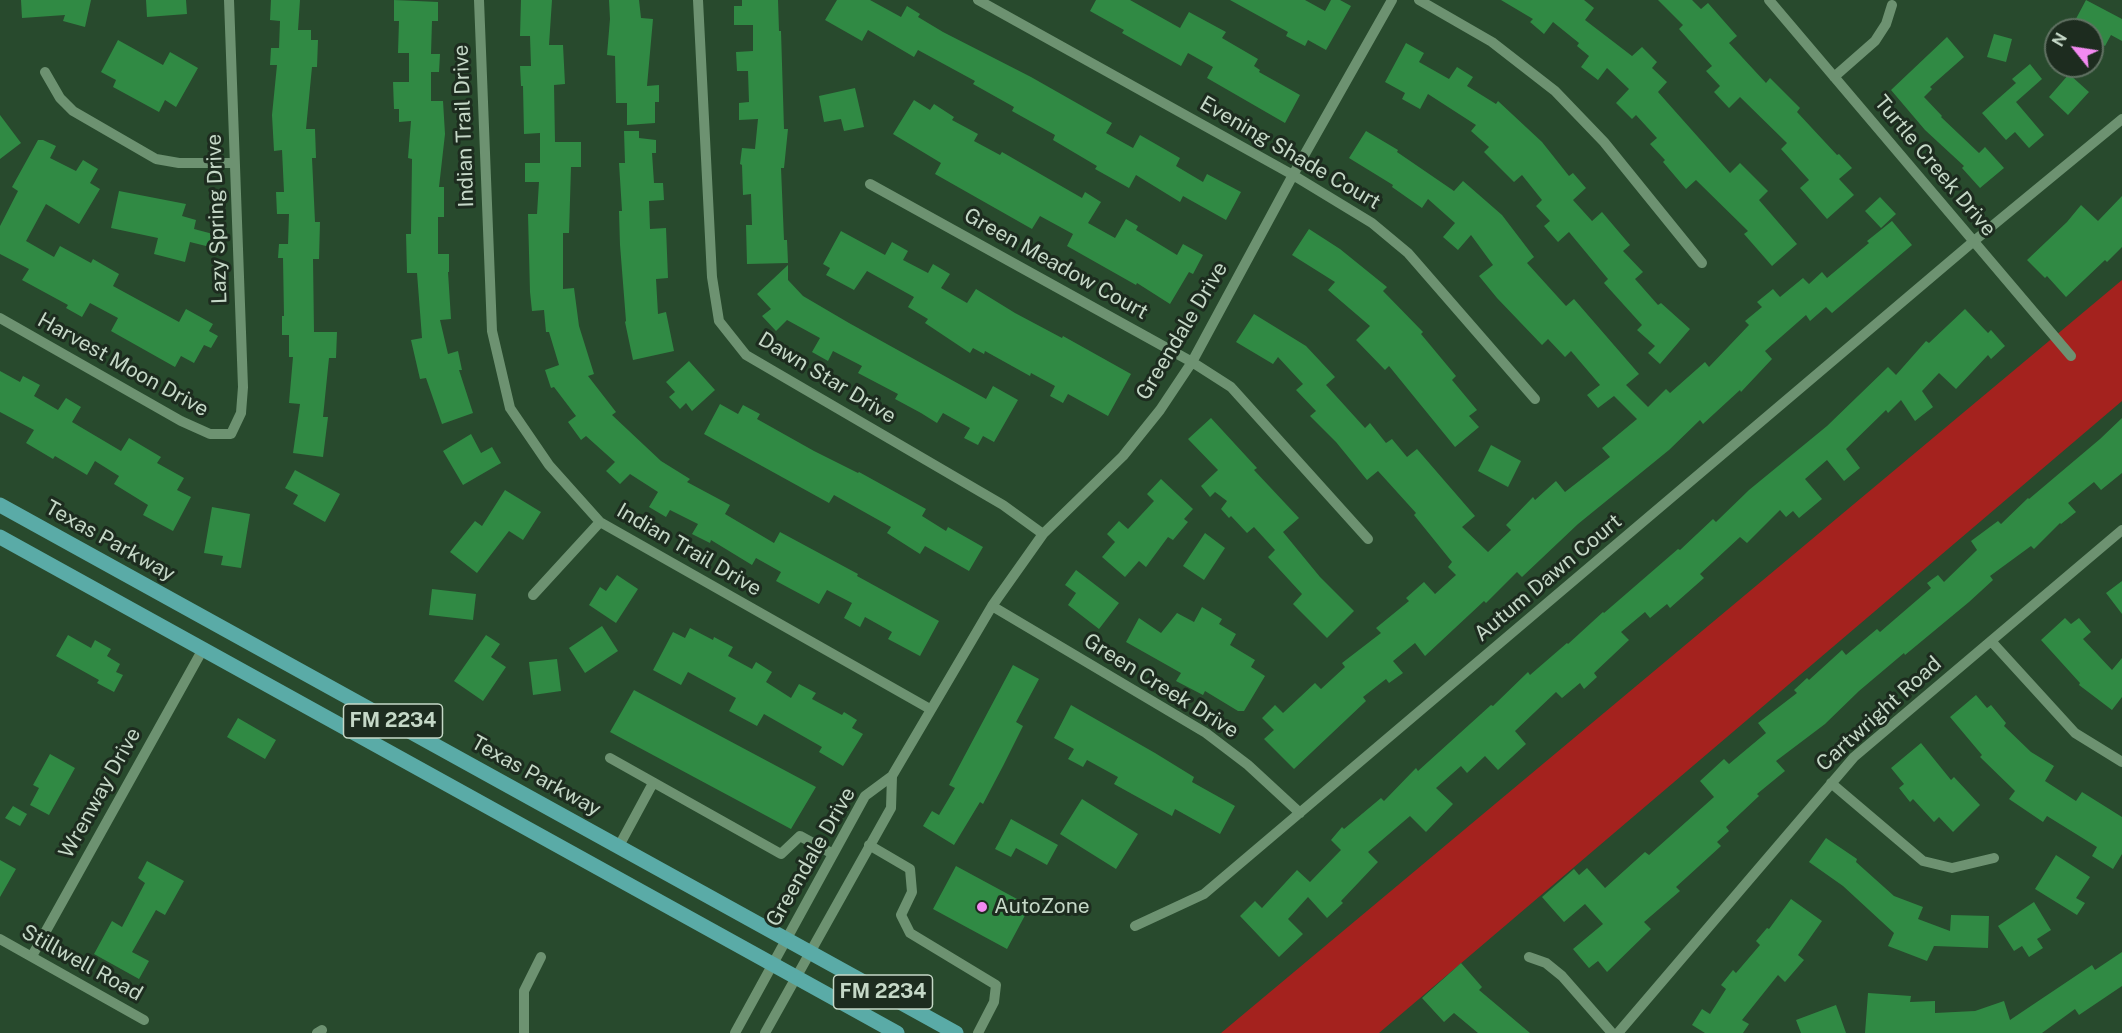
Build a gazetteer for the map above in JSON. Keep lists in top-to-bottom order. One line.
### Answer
{"streets":{"main road":["Texas Parkway","FM 2234"],"street":["Indian Trail Drive","Evening Shade Court","Turtle Creek Drive","Lazy Spring Drive","Green Meadow Court","Greendale Drive","Harvest Moon Drive","Dawn Star Drive","Autum Dawn Court","Green Creek Drive","Cartwright Road","Wrenway Drive","Stillwell Road"]},"crossings":[["Indian Trail Drive","Greendale Drive"],["Evening Shade Court","Greendale Drive"],["Turtle Creek Drive","Autum Dawn Court"],["Lazy Spring Drive","Harvest Moon Drive"],["Green Meadow Court","Greendale Drive"],["Greendale Drive","Dawn Star Drive"],["Greendale Drive","Texas Parkway"],["Greendale Drive","Green Creek Drive"],["Greendale Drive","FM 2234"],["Autum Dawn Court","Green Creek Drive"],["FM 2234","Wrenway Drive"],["Wrenway Drive","Stillwell Road"]],"places":["AutoZone"],"north":"top left"}
